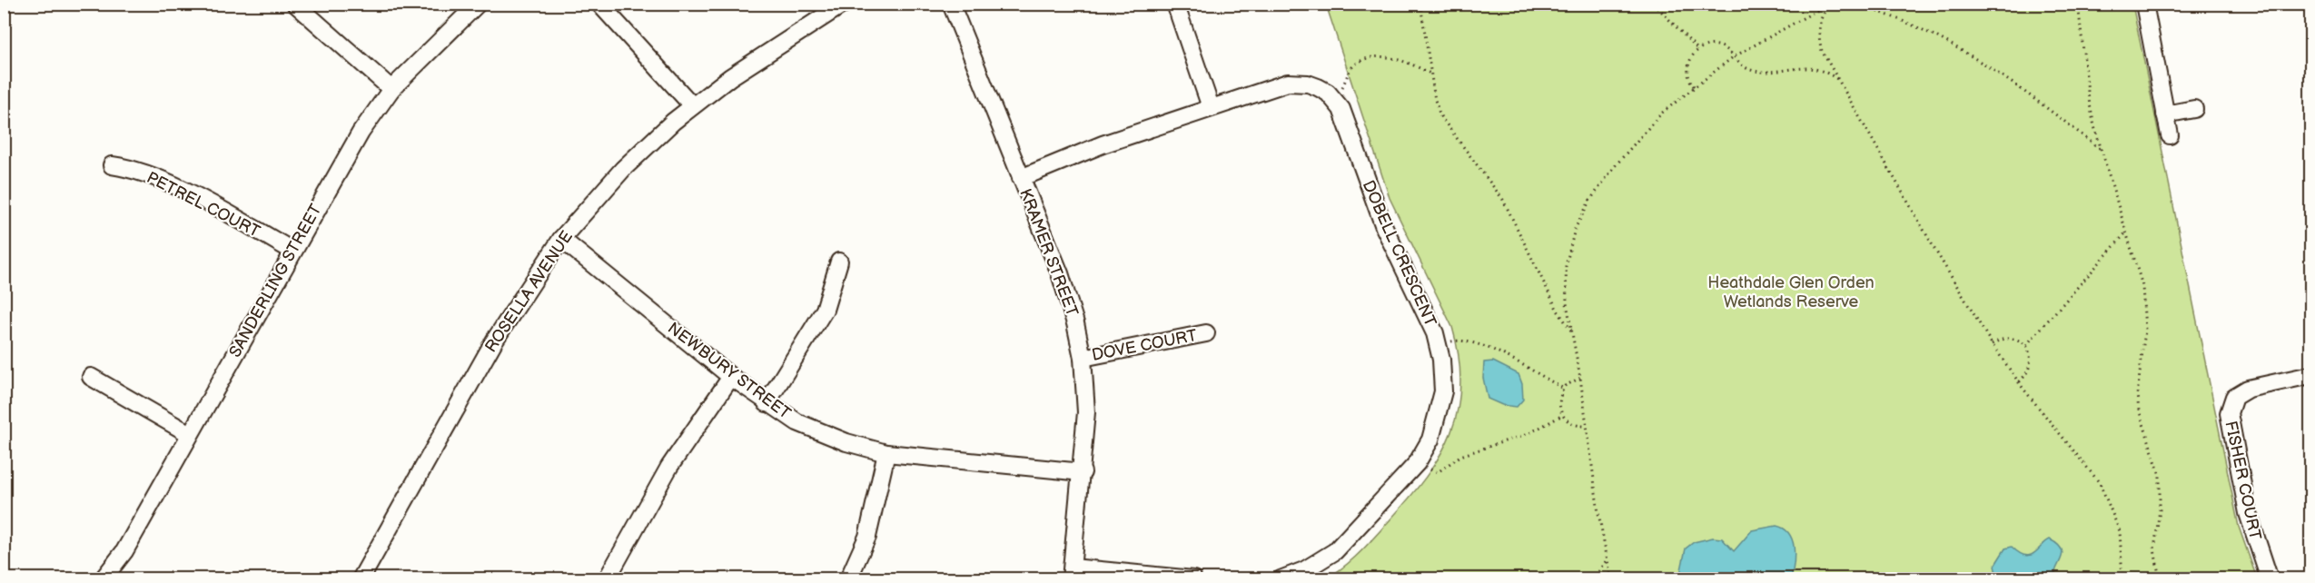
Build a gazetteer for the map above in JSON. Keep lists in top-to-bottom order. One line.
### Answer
{"streets":{"street":["PETREL COURT","KRAMER STREET","DOBELL CRESCENT","SANDERLING STREET","ROSELLA AVENUE","DOVE COURT","NEWBURY STREET","FISHER COURT"]},"crossings":[["PETREL COURT","SANDERLING STREET"],["KRAMER STREET","DOVE COURT"],["KRAMER STREET","NEWBURY STREET"],["ROSELLA AVENUE","NEWBURY STREET"]],"parks":["Heathdale Glen Orden Wetlands Reserve"]}
